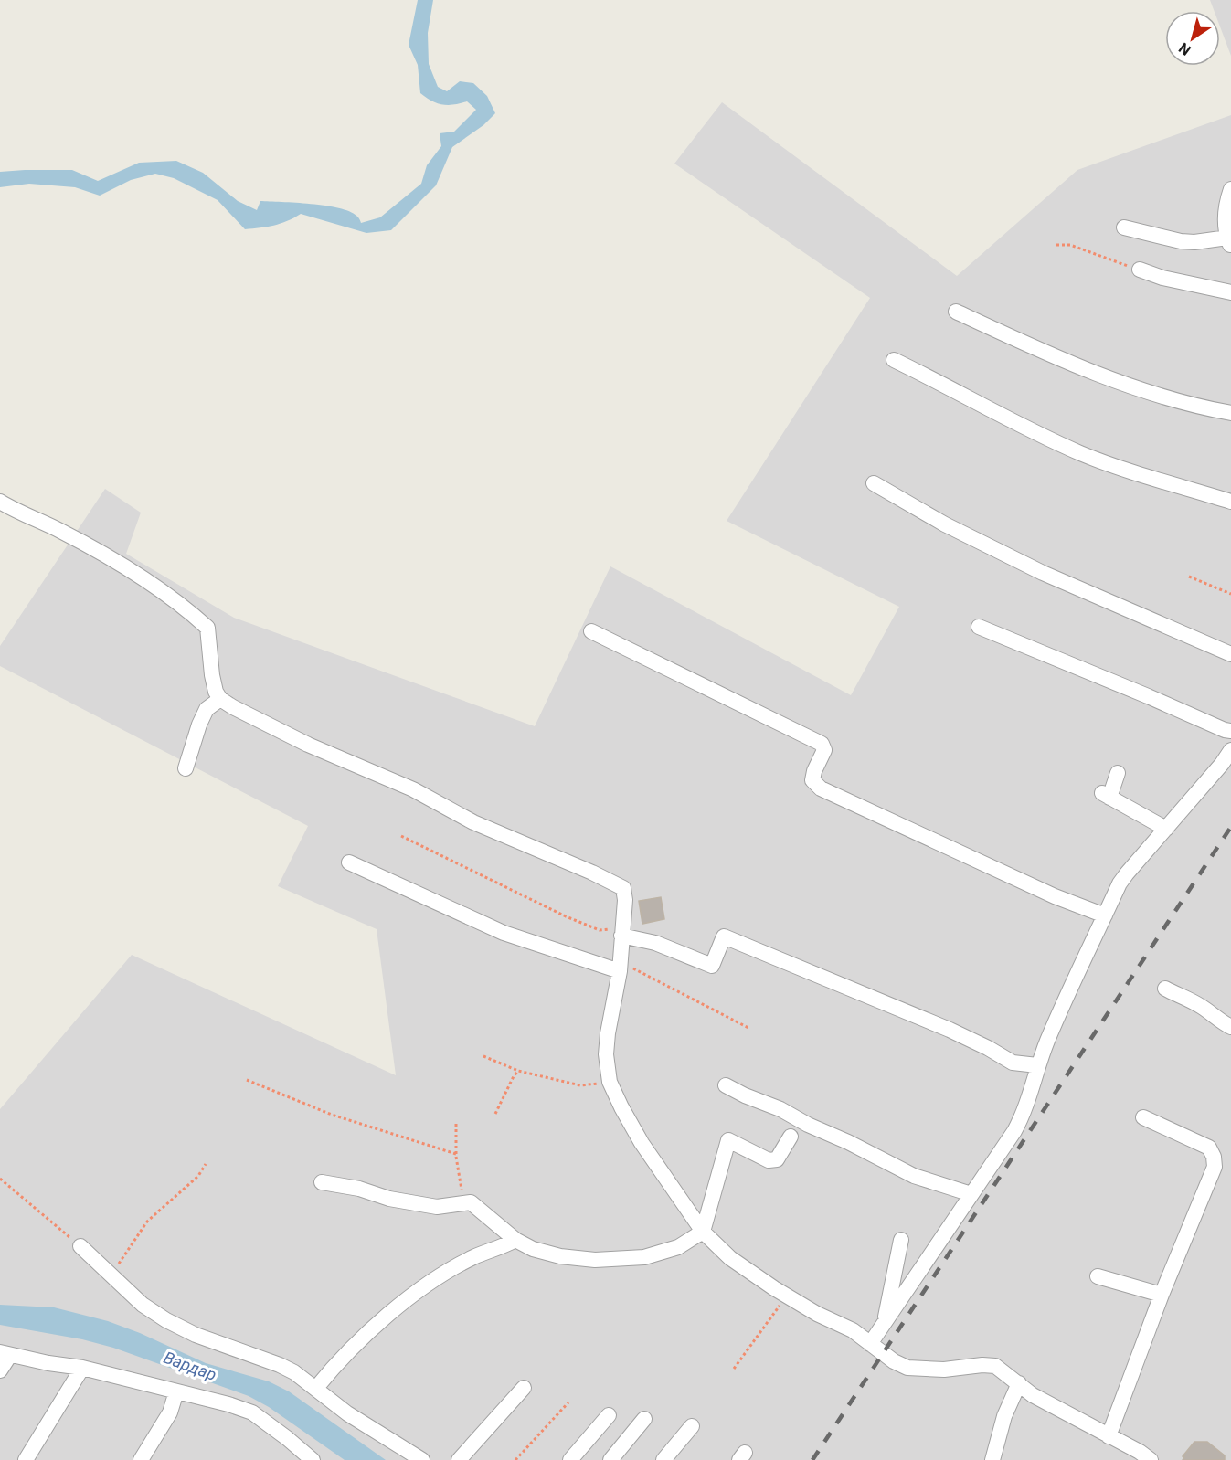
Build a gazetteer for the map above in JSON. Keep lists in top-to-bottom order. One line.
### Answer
{"water":["Вардар"],"north":"bottom left"}
